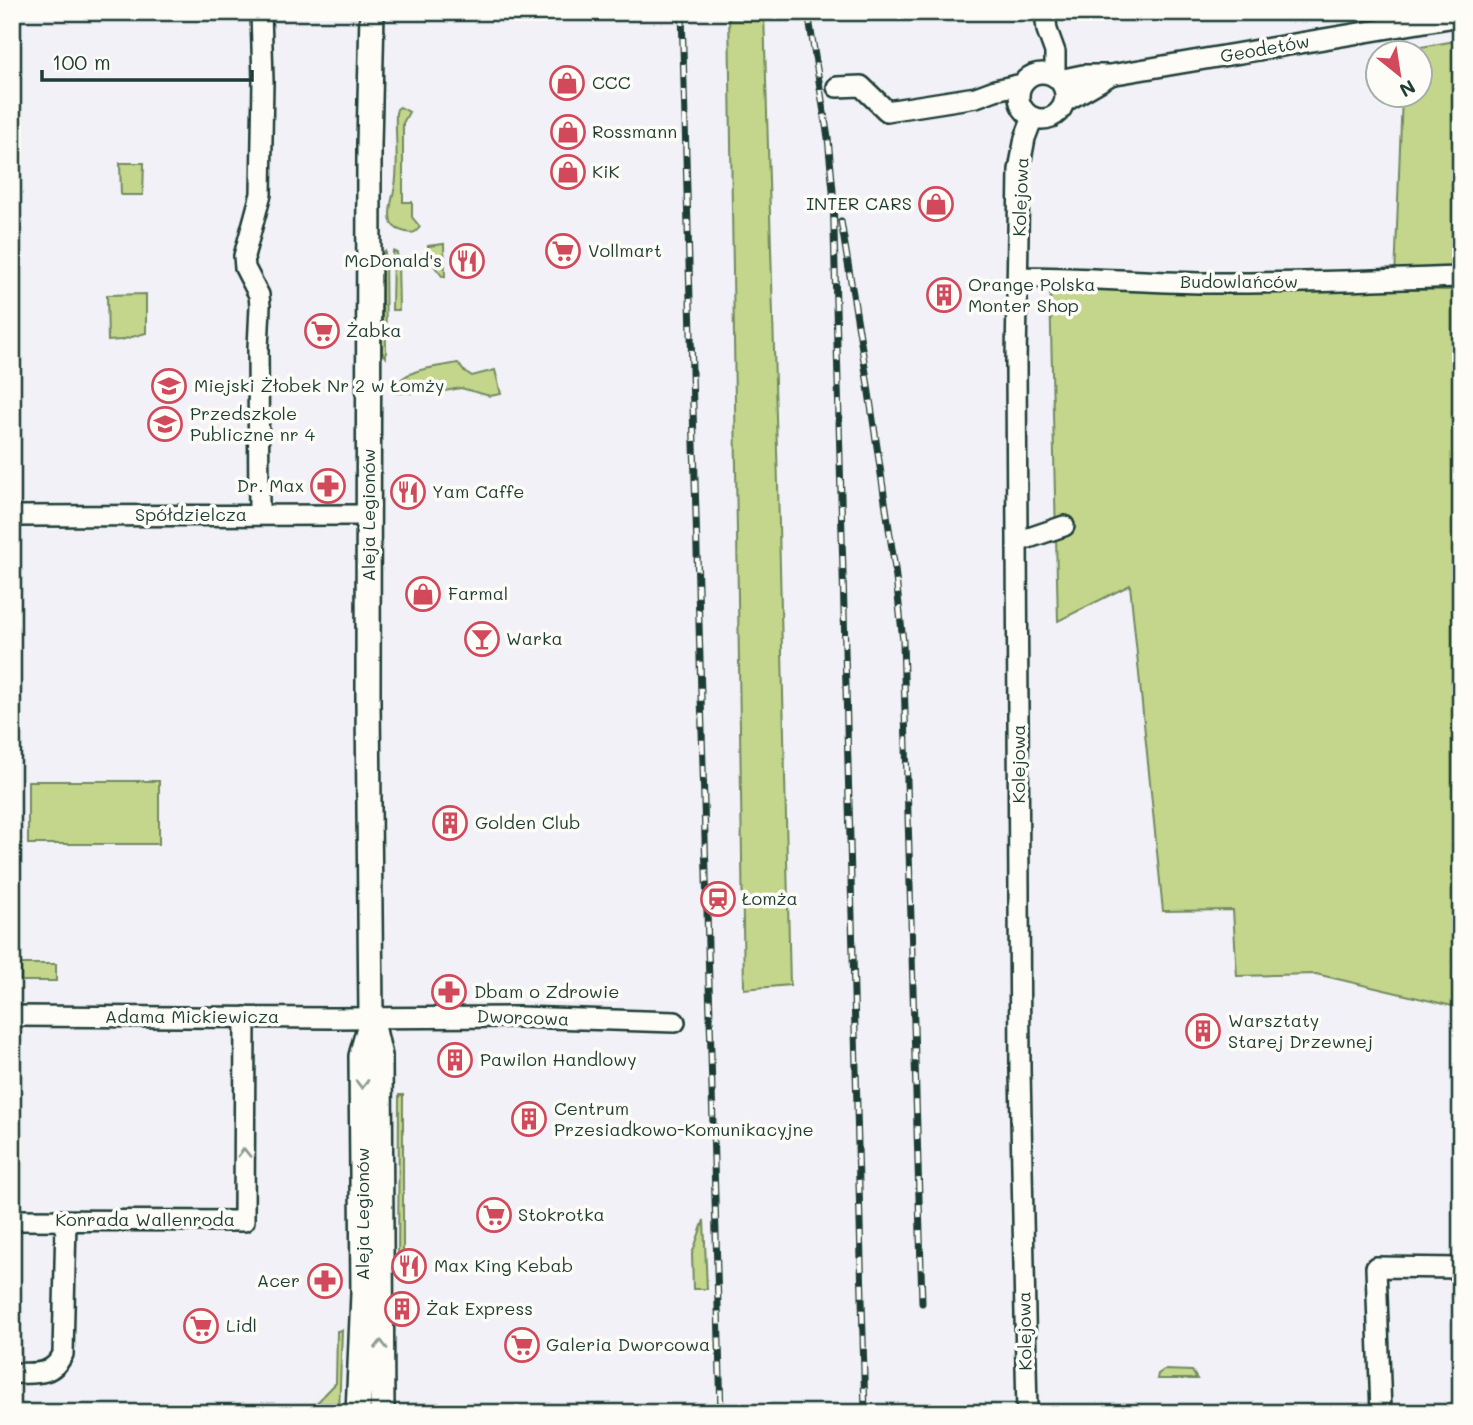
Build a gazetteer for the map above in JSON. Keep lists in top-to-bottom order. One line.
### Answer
{"streets":{"main road":["Aleja Legionów"],"street":["Geodetów","Kolejowa","Budowlańców","Spółdzielcza","Adama Mickiewicza","Dworcowa","Konrada Wallenroda"]},"crossings":[["Kolejowa","Budowlańców"],["Spółdzielcza","Aleja Legionów"],["Aleja Legionów","Adama Mickiewicza"],["Aleja Legionów","Dworcowa"],["Adama Mickiewicza","Dworcowa"],["Adama Mickiewicza","Konrada Wallenroda"]],"places":{"shop":["CCC","Rossmann","KiK","INTER CARS","Farmal"],"supermarket":["Vollmart","Żabka","Stokrotka","Lidl","Galeria Dworcowa"],"restaurant":["McDonald's","Yam Caffe","Max King Kebab"],"building":["Orange Polska Monter Shop","Golden Club","Warsztaty Starej Drzewnej","Pawilon Handlowy","Centrum Przesiadkowo-Komunikacyjne","Żak Express"],"school or university":["Miejski Żłobek Nr 2 w Łomży","Przedszkole Publiczne nr 4"],"pharmacy":["Dr. Max","Dbam o Zdrowie","Acer"],"bar":["Warka"],"station":["Łomża"]},"scale_bar":"100 m","north":"bottom right"}
